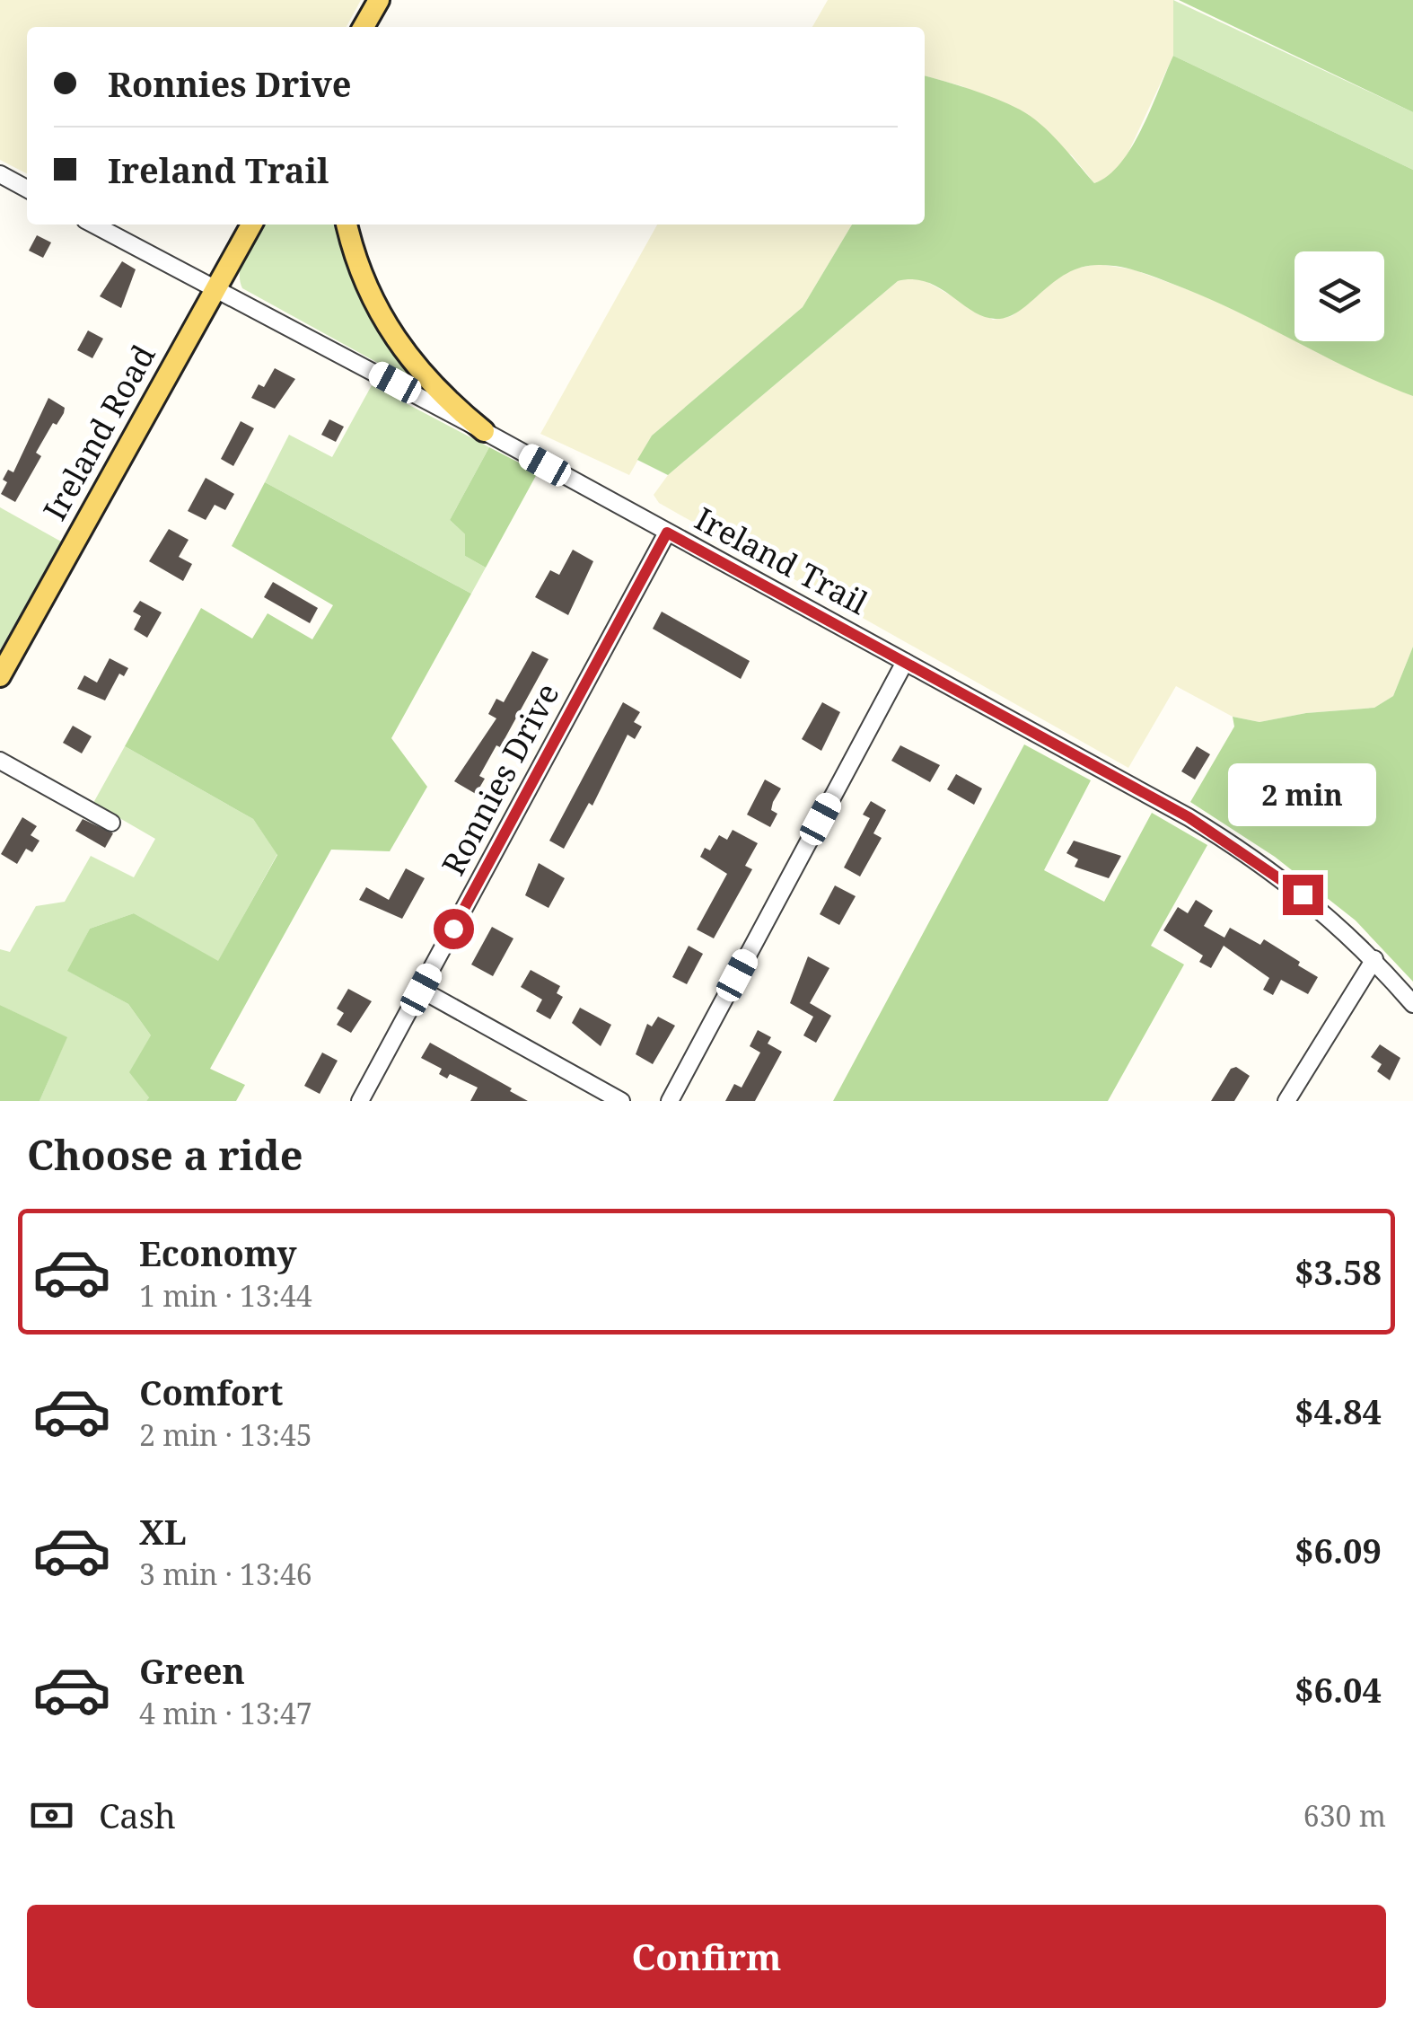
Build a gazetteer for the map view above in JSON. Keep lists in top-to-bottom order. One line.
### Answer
{"streets":{"main road":["Ireland Road"],"street":["Ireland Trail","Ronnies Drive"]},"crossings":[["Ireland Road","Ireland Trail"],["Ireland Trail","Ronnies Drive"]],"page":{"banner":["Ronnies Drive","Ireland Trail"],"bubble":"2 min","heading":"Choose a ride","list":[{"name":"Economy","note":"1 min · 13:44","value":"$3.58"},{"name":"Comfort","note":"2 min · 13:45","value":"$4.84"},{"name":"XL","note":"3 min · 13:46","value":"$6.09"},{"name":"Green","note":"4 min · 13:47","value":"$6.04"}],"pay":["Cash","630 m"],"buttons":"Confirm"}}
